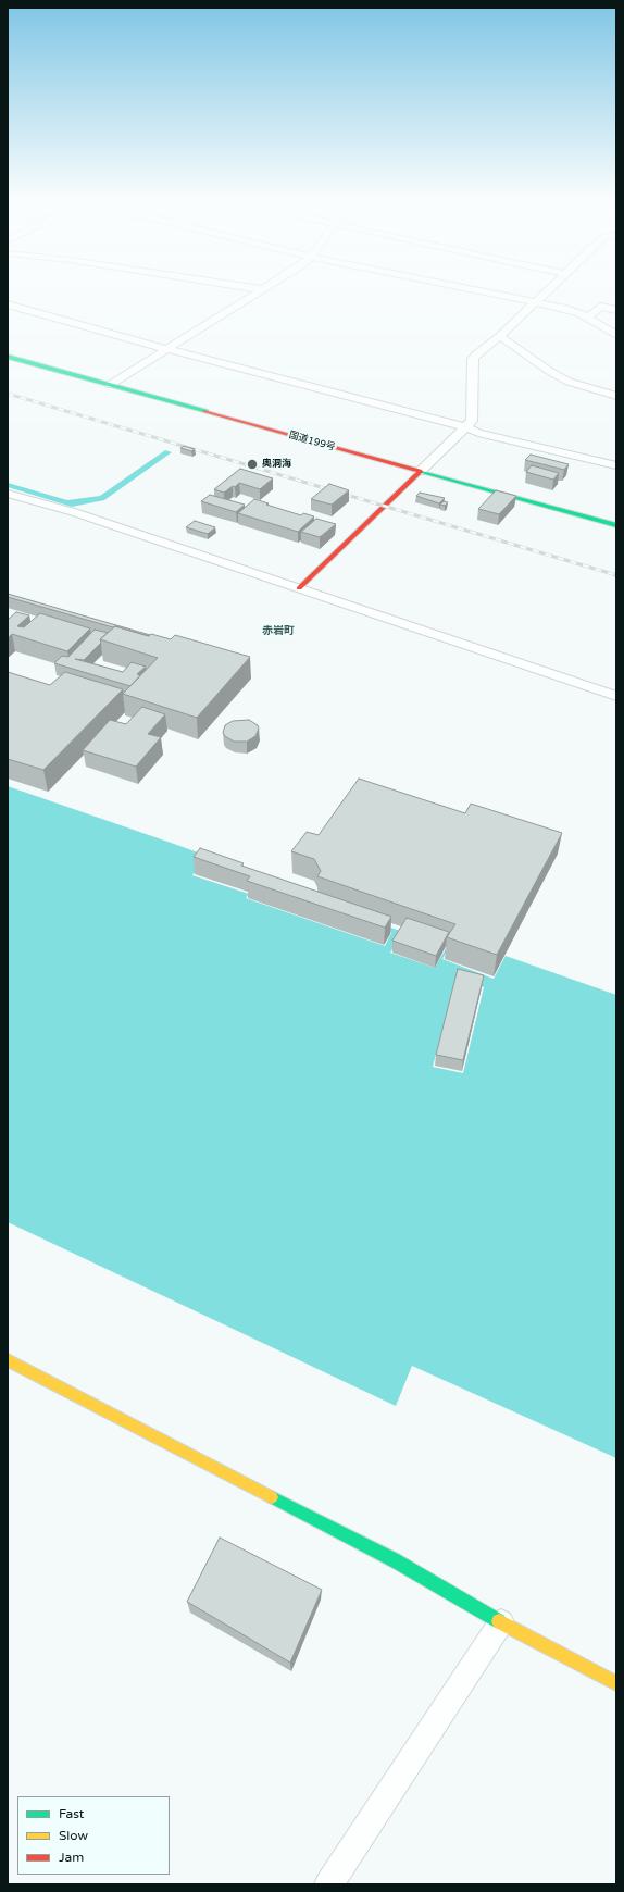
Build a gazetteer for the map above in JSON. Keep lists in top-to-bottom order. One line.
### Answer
{"streets":{"main road":["国道199号"]},"districts":["赤岩町"],"places":["奥洞海"],"legend":["Fast","Slow","Jam"]}
